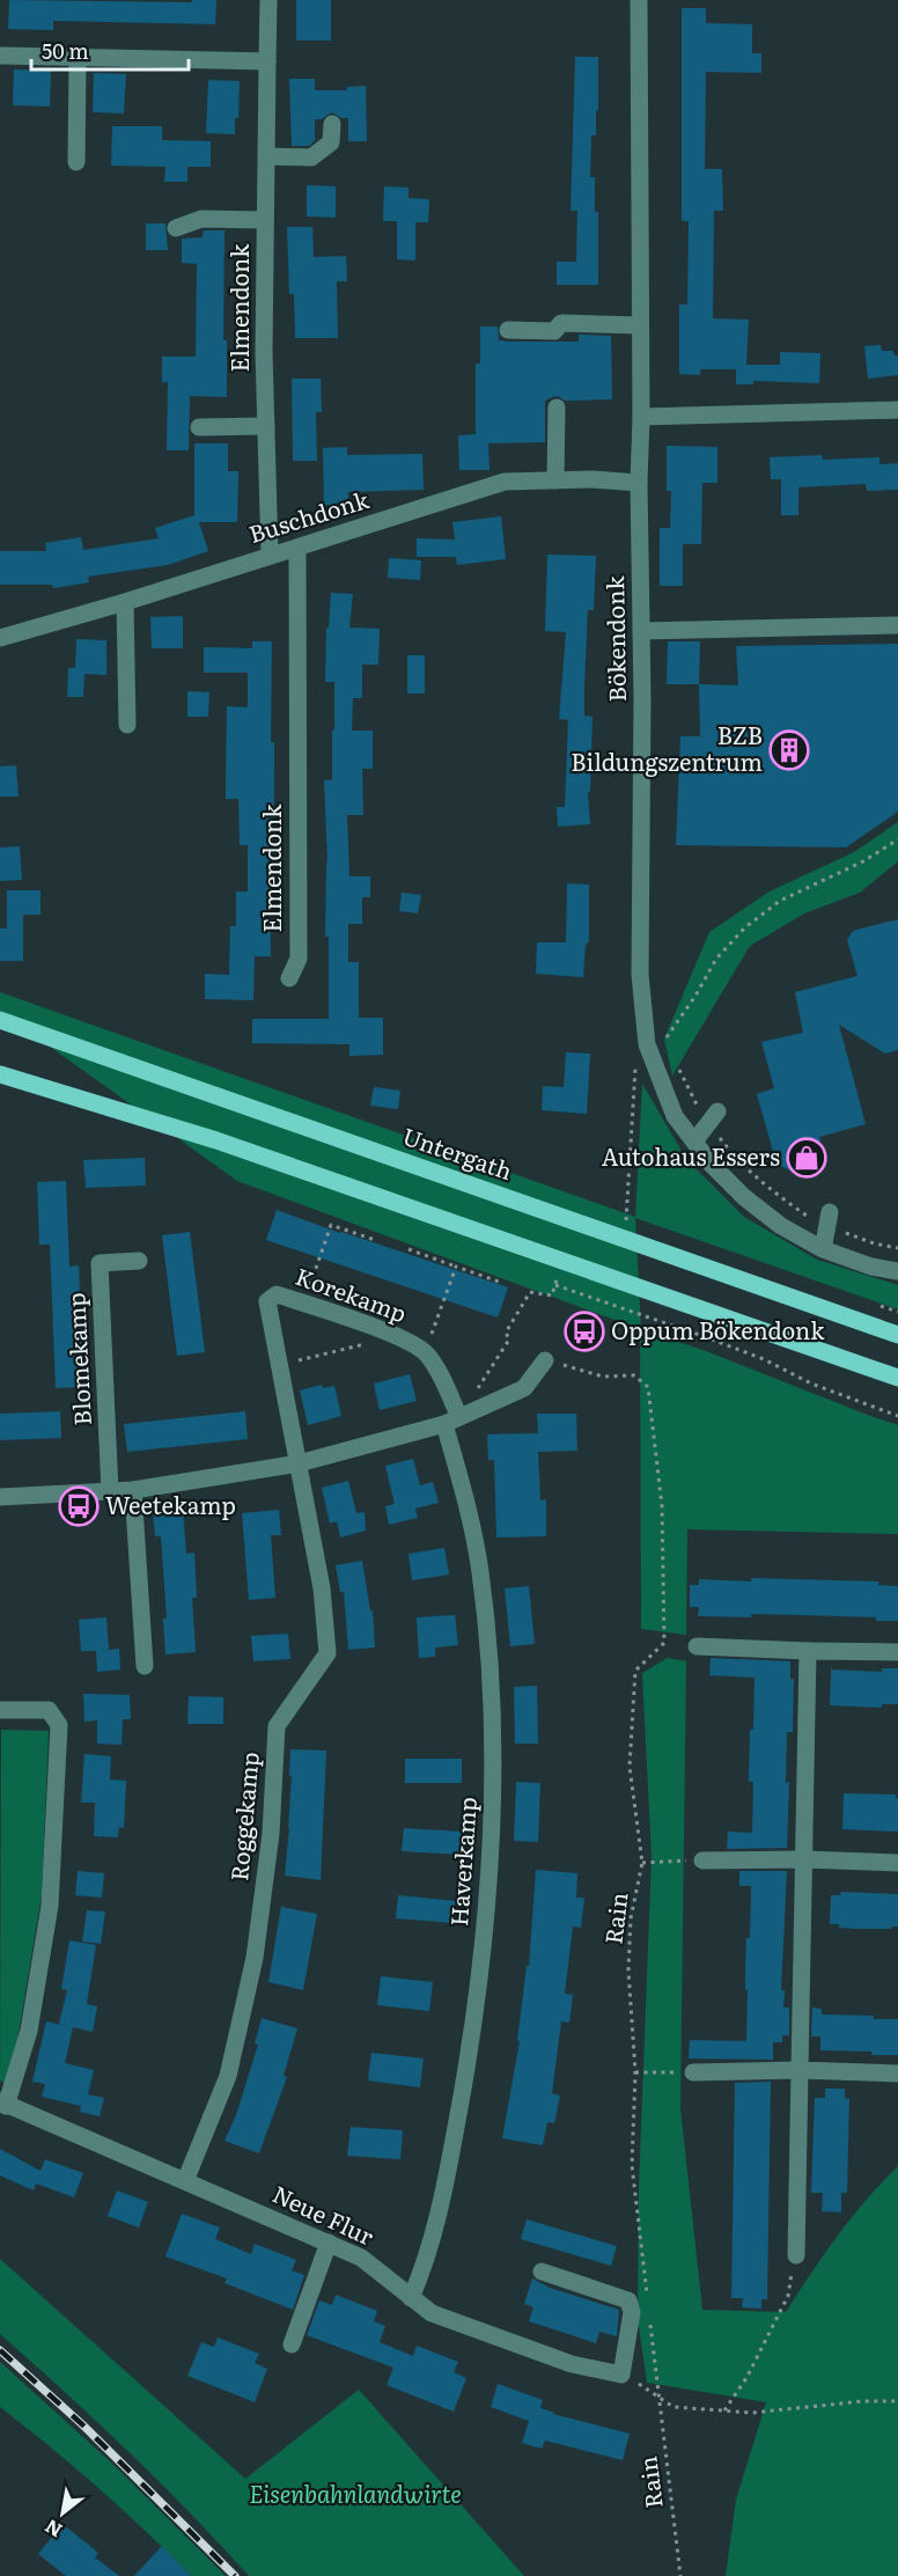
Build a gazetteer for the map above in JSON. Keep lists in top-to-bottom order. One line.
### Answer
{"streets":{"main road":["Untergath"],"street":["Elmendonk","Buschdonk","Bökendonk","Korekamp","Blomekamp","Roggekamp","Haverkamp","Neue Flur"],"path":["Rain"]},"crossings":[["Elmendonk","Buschdonk"],["Buschdonk","Bökendonk"],["Korekamp","Roggekamp"],["Roggekamp","Neue Flur"],["Haverkamp","Neue Flur"]],"parks":["Eisenbahnlandwirte"],"places":{"building":["BZB Bildungszentrum"],"shop":["Autohaus Essers"],"bus stop":["Oppum Bökendonk","Weetekamp"]},"scale_bar":"50 m","north":"bottom left"}
